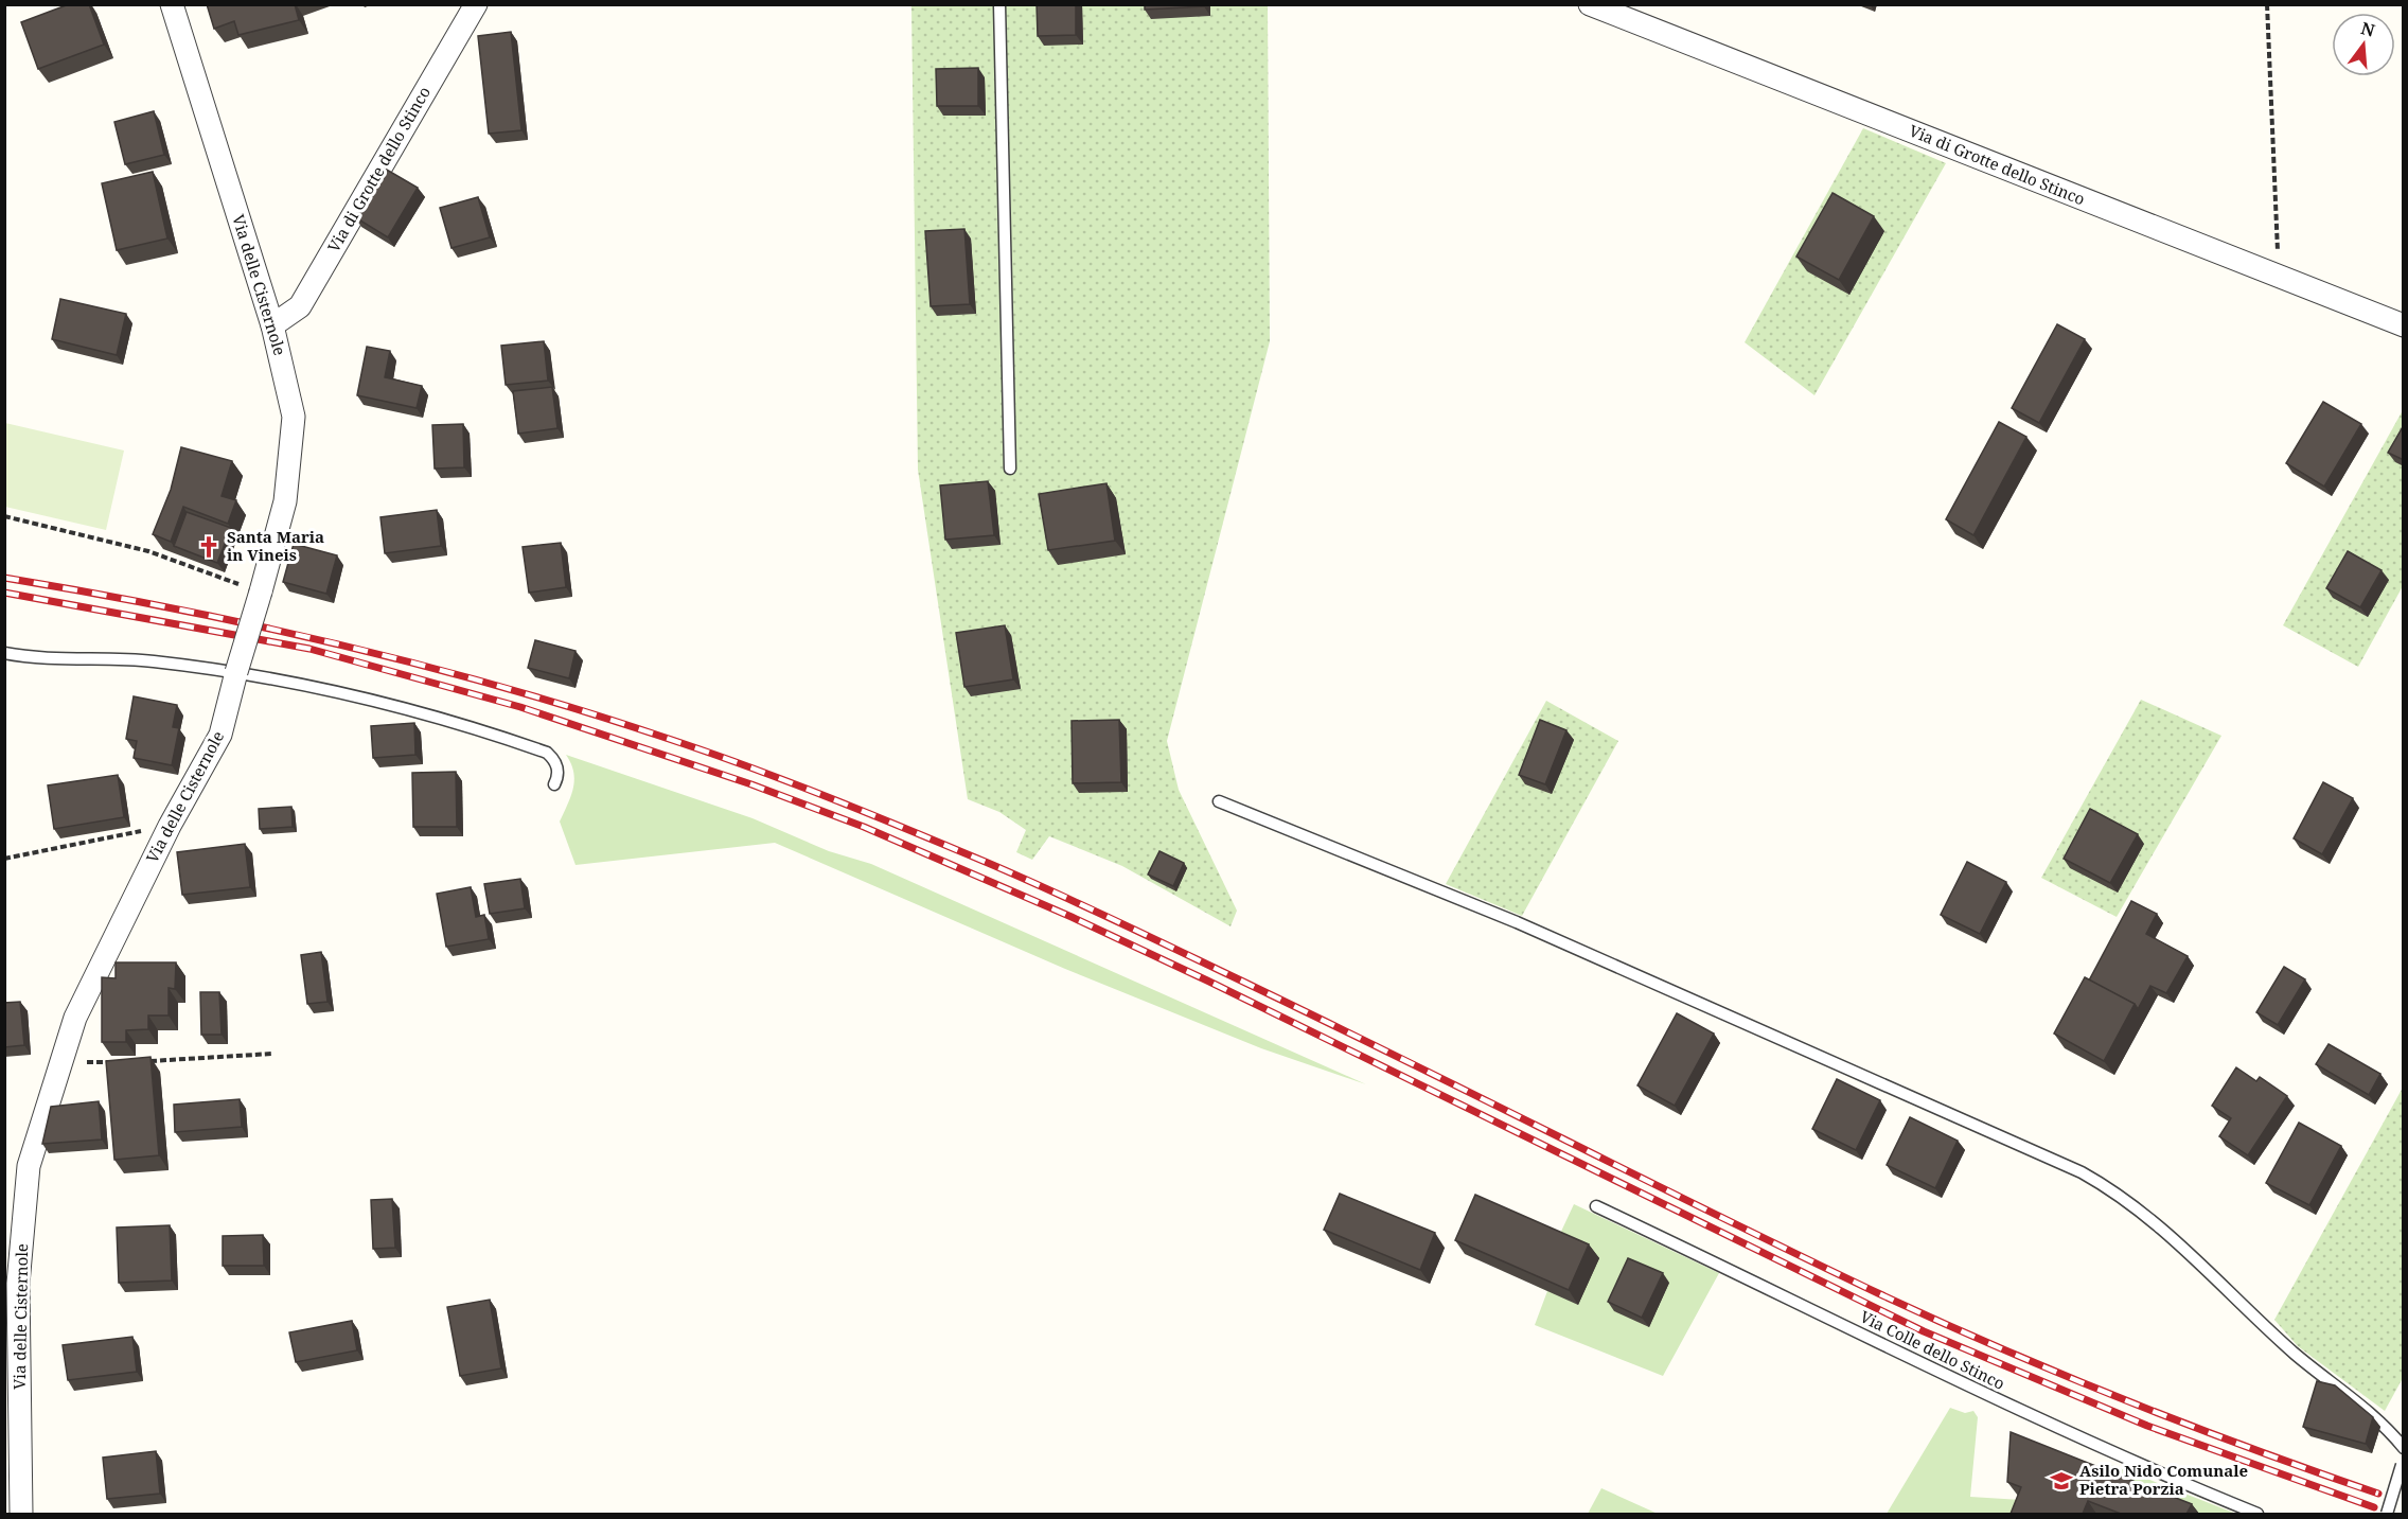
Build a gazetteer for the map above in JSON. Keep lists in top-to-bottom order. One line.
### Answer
{"streets":{"street":["Via di Grotte dello Stinco","Via delle Cisternole"],"lane":["Via Colle dello Stinco"]},"crossings":[["Via di Grotte dello Stinco","Via delle Cisternole"]],"places":{"church":["Santa Maria in Vineis"],"school or university":["Asilo Nido Comunale Pietra Porzia"]},"north":"top"}
